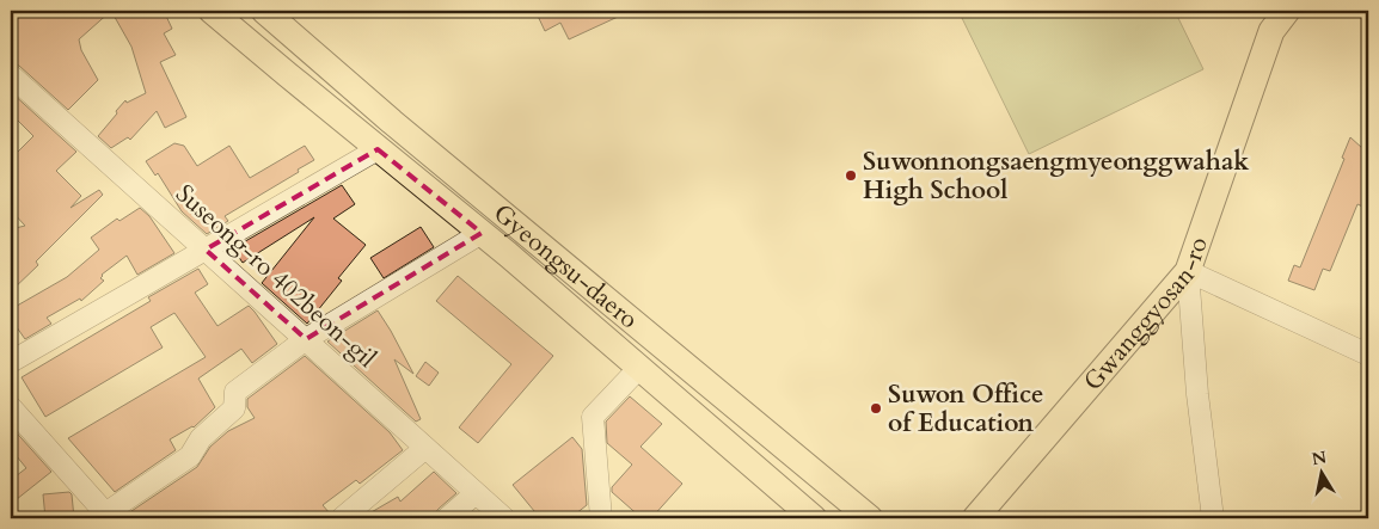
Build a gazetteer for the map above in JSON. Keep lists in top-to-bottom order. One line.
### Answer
{"streets":{"main road":["Gyeongsu-daero","Gwanggyosan-ro"],"street":["Suseong-ro 402beon-gil"]},"places":["Suwonnongsaengmyeonggwahak High School","Suwon Office of Education"],"north":"top"}
